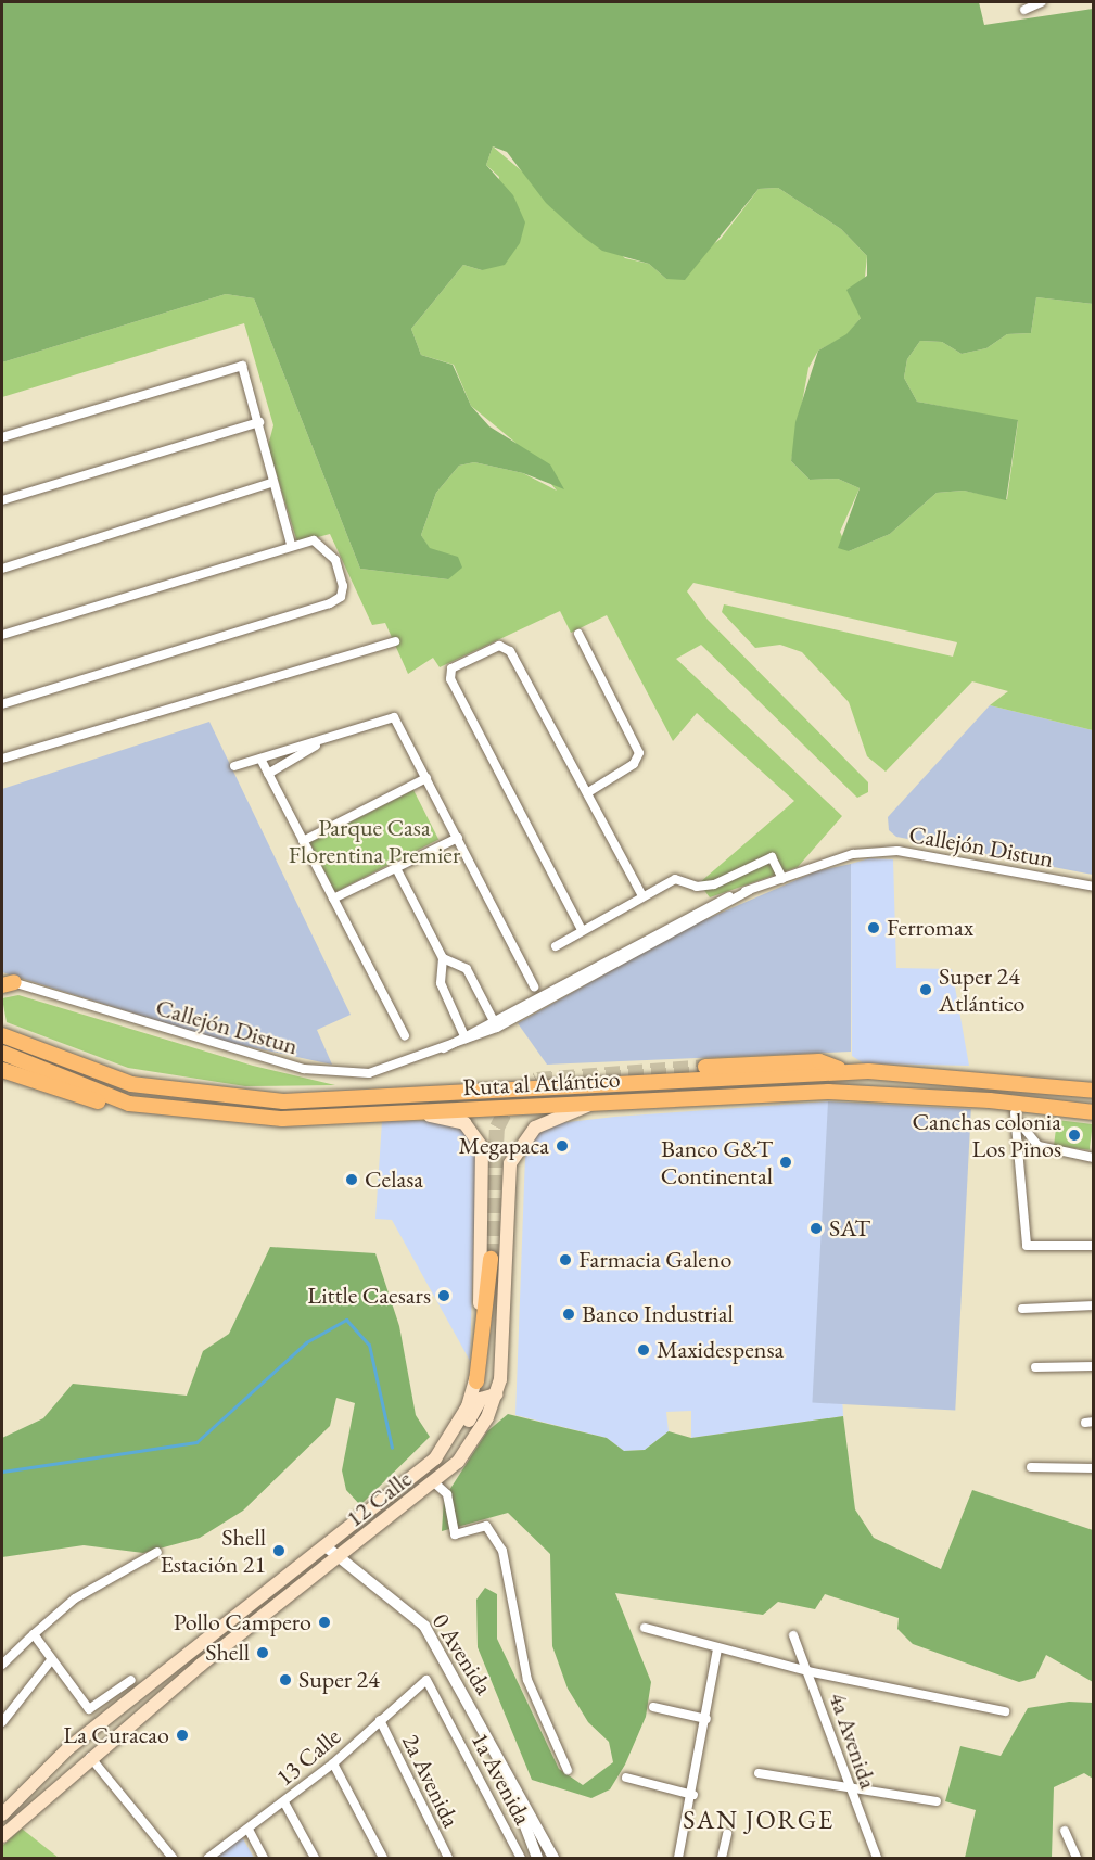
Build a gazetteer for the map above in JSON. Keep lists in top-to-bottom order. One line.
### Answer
{"streets":{"highway":["Ruta al Atlántico"],"main road":["12 Calle"],"street":["Callejón Distun","0 Avenida","4a Avenida","13 Calle","1a Avenida","2a Avenida"]},"crossings":[["Ruta al Atlántico","12 Calle"],["12 Calle","0 Avenida"],["13 Calle","1a Avenida"],["13 Calle","2a Avenida"]],"districts":["SAN JORGE"],"parks":["Parque Casa Florentina Premier"],"places":["Ferromax","Super 24 Atlántico","Canchas colonia Los Pinos","Megapaca","Banco G&T Continental","Celasa","SAT","Farmacia Galeno","Little Caesars","Banco Industrial","Maxidespensa","Shell Estación 21","Pollo Campero","Shell","Super 24","La Curacao"]}
